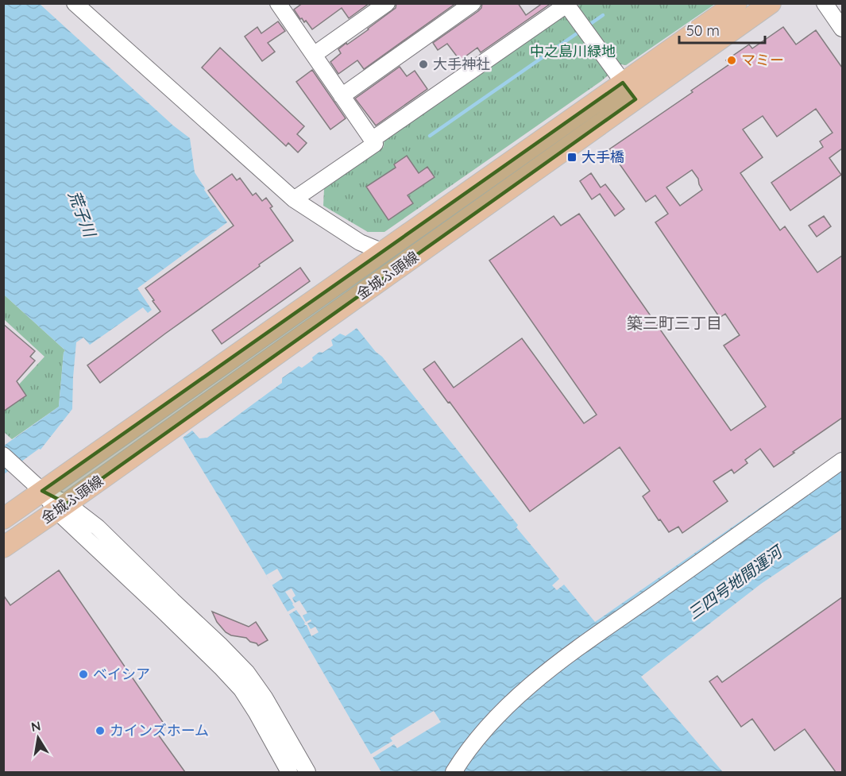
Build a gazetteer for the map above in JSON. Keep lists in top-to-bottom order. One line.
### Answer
{"streets":{"main road":["金城ふ頭線"]},"districts":["築三町三丁目"],"water":["荒子川","三四号地間運河"],"parks":["中之島川緑地"],"places":{"other":["マミー","大手神社","ベイシア","カインズホーム"],"transit":["大手橋"]},"scale_bar":"50 m","north":"top"}
